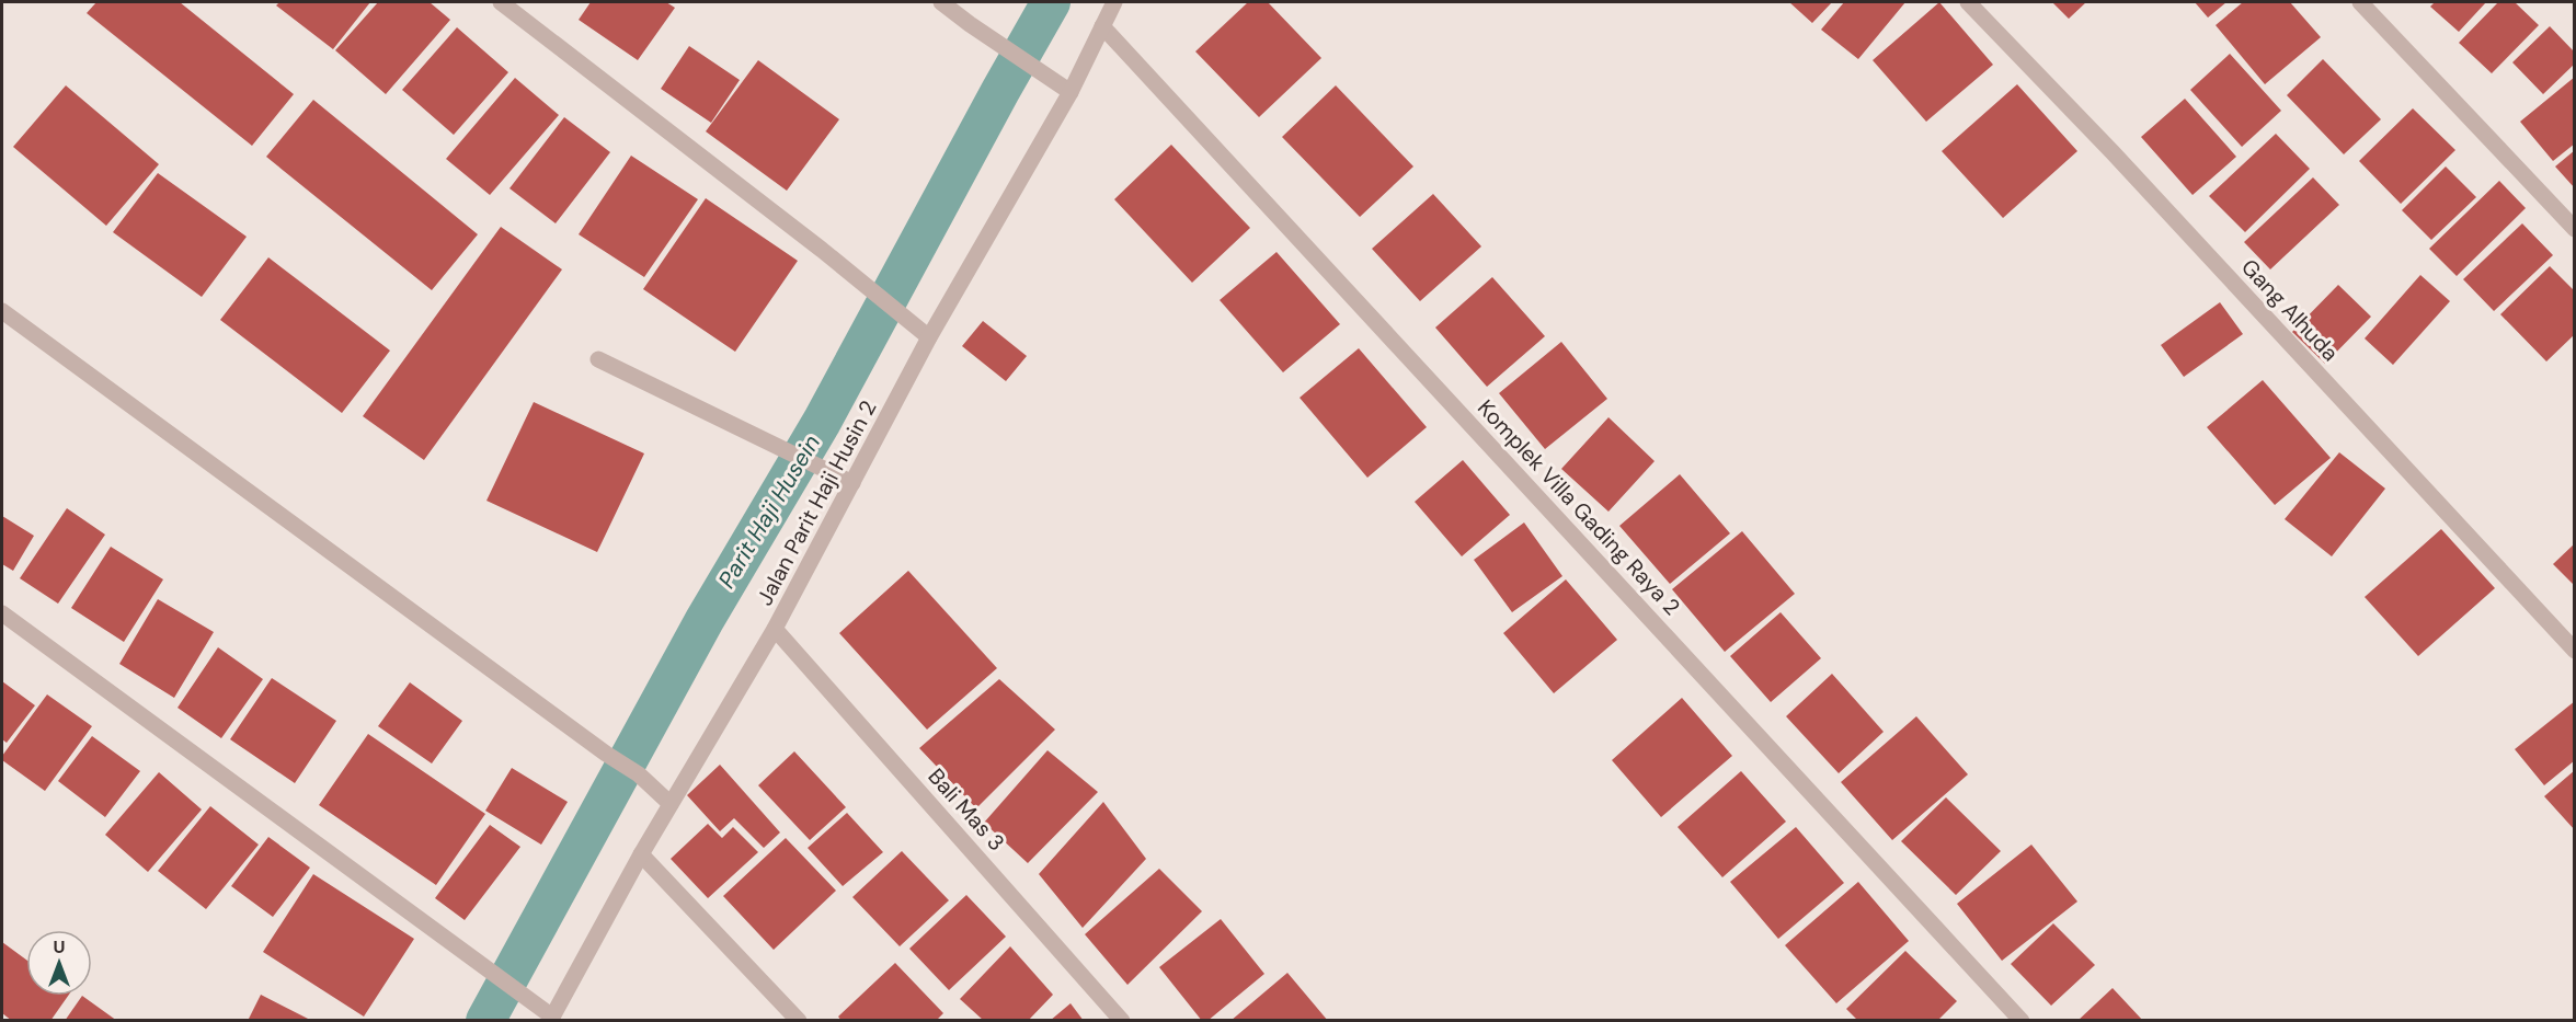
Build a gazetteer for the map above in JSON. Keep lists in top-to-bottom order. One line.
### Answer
{"streets":{"street":["Gang Alhuda","Jalan Parit Haji Husin 2","Komplek Villa Gading Raya 2","Bali Mas 3"]},"crossings":[["Jalan Parit Haji Husin 2","Komplek Villa Gading Raya 2"],["Jalan Parit Haji Husin 2","Bali Mas 3"]],"water":["Parit Haji Husein"],"north":"top"}
